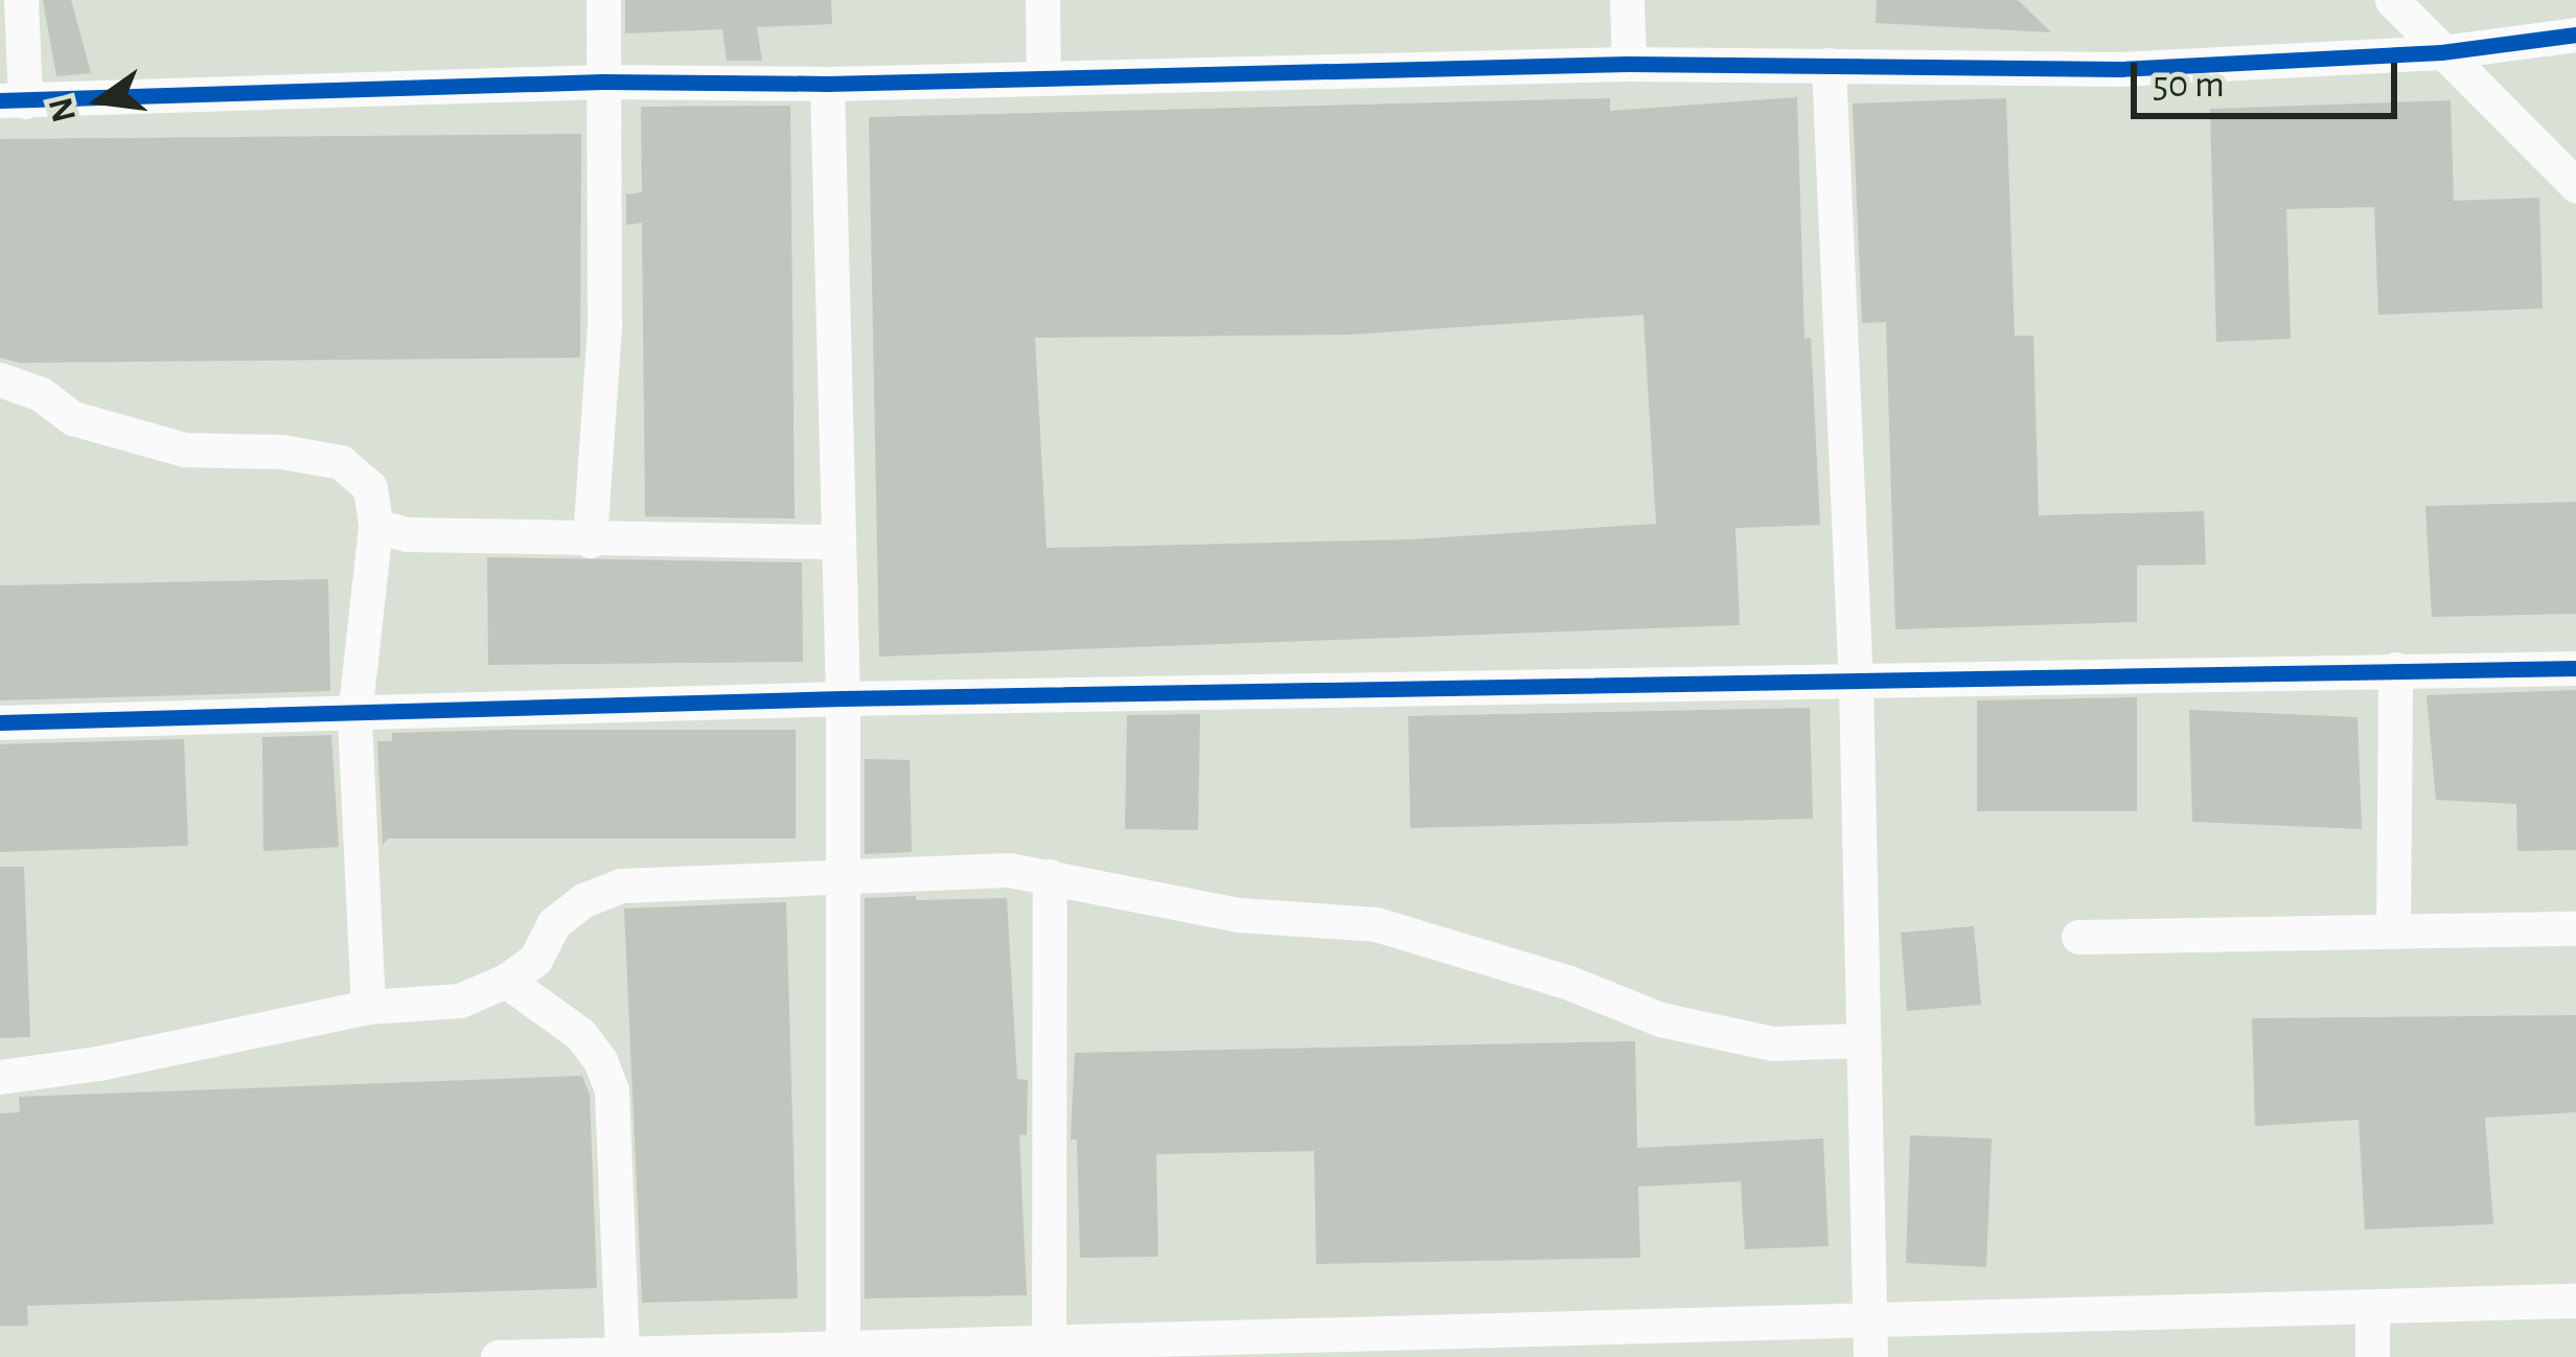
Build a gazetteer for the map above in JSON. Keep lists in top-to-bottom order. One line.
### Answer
{"scale_bar":"50 m","north":"left"}
